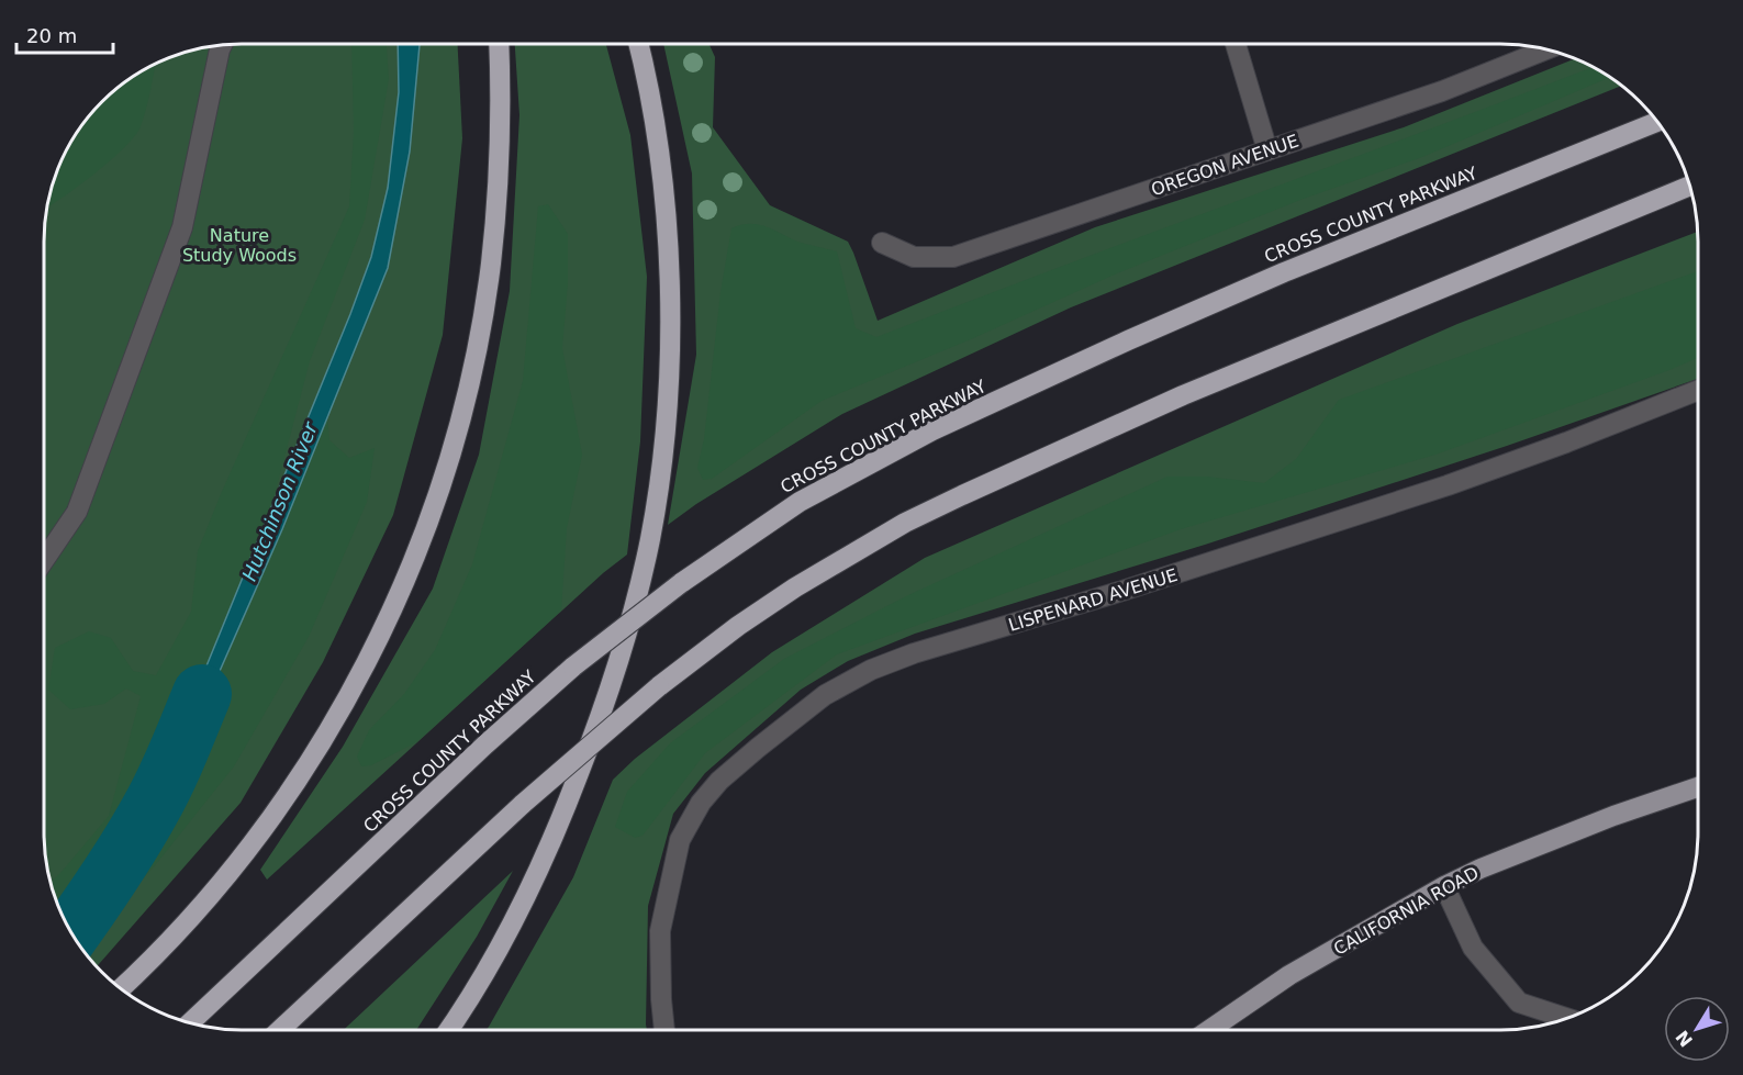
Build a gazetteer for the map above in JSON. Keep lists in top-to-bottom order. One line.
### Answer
{"streets":{"highway":["CROSS COUNTY PARKWAY"],"main road":["CALIFORNIA ROAD"],"street":["OREGON AVENUE","LISPENARD AVENUE"]},"water":["Hutchinson River"],"parks":["Nature Study Woods"],"scale_bar":"20 m","north":"bottom left"}
